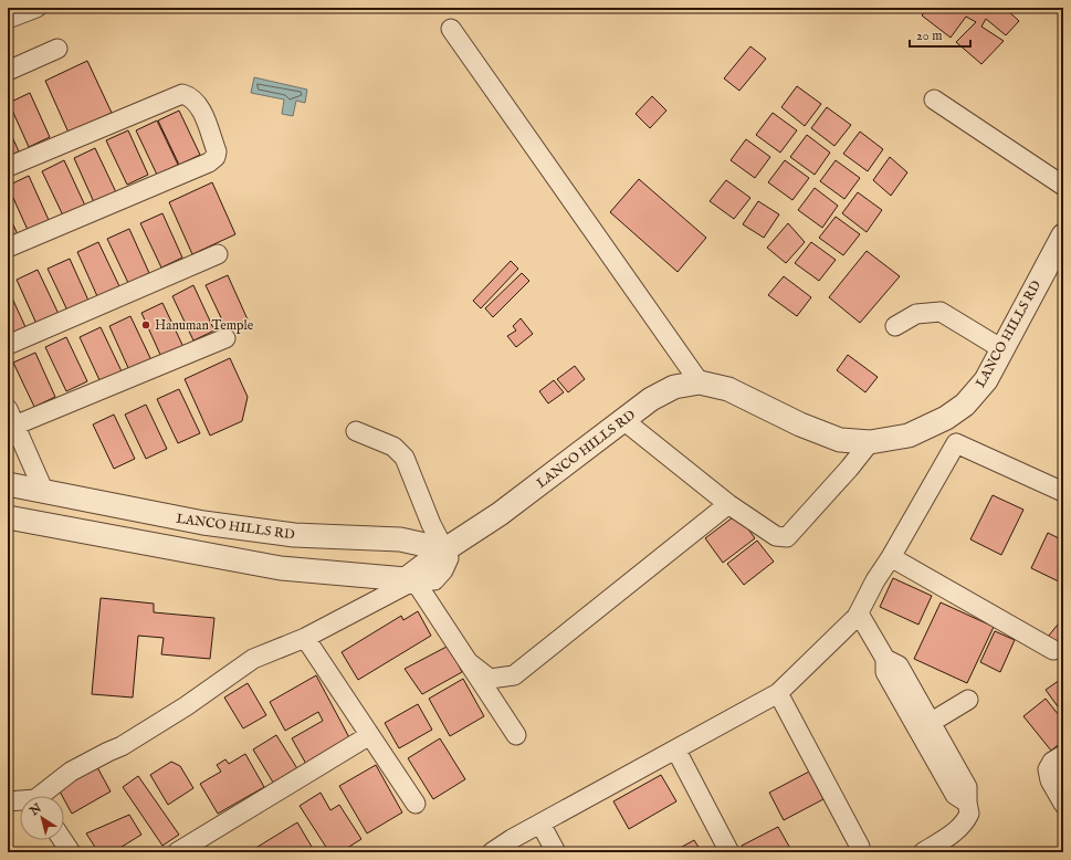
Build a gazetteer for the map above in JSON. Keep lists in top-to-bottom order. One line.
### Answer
{"streets":{"street":["LANCO HILLS RD"]},"places":["Hanuman Temple"],"scale_bar":"20 m","north":"top left"}
